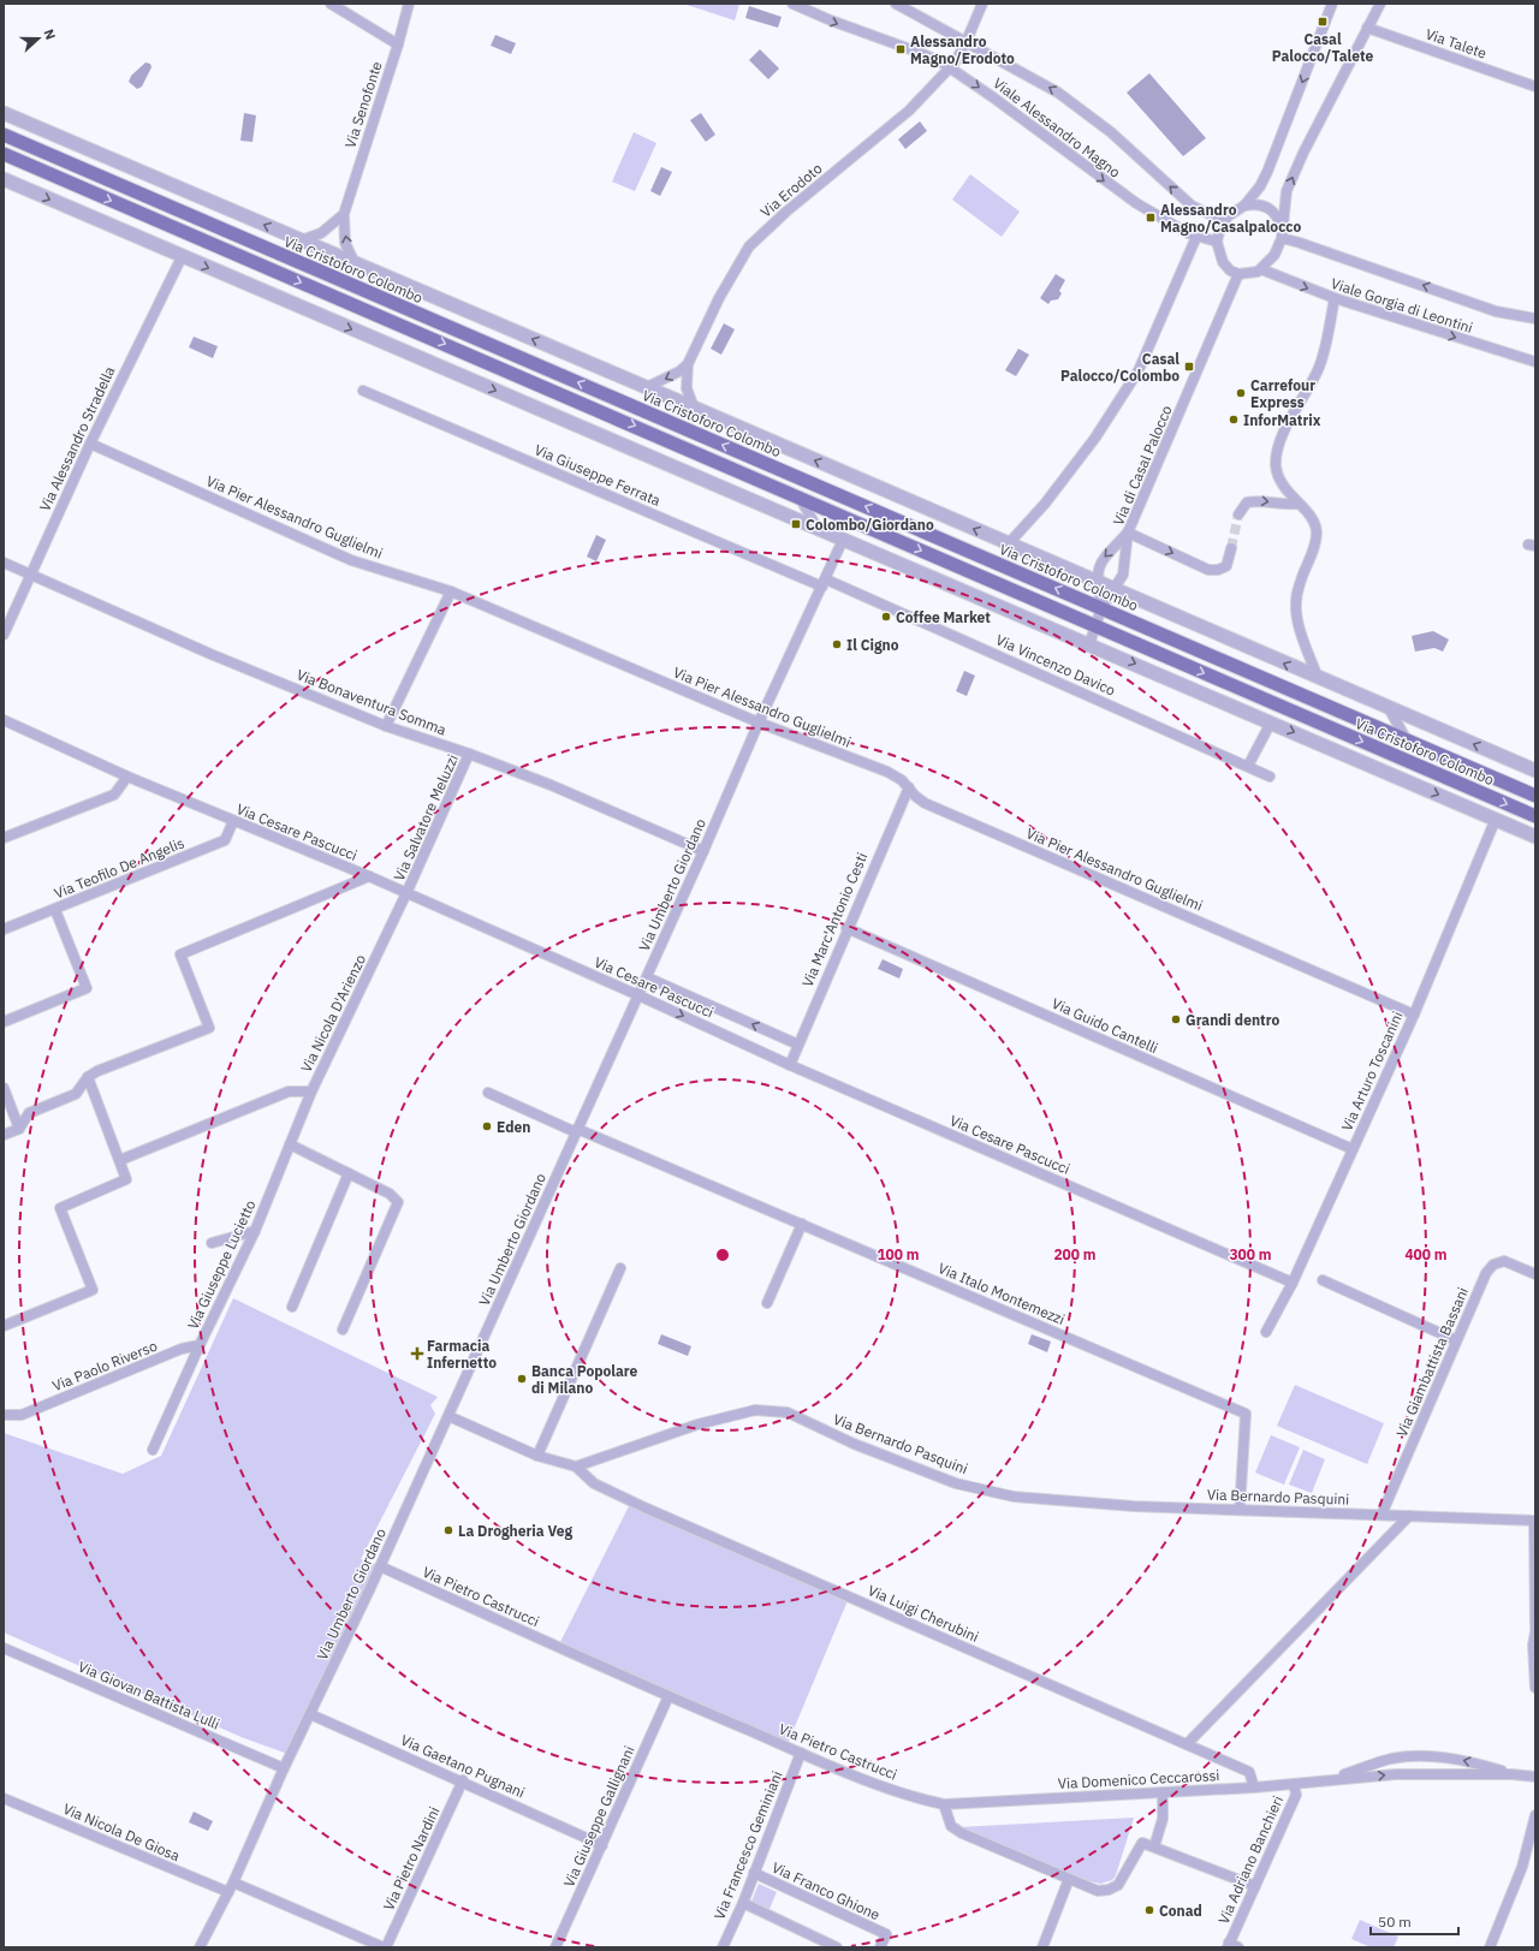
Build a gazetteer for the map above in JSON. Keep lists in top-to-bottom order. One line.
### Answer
{"streets":{"main road":["Via Cristoforo Colombo"],"street":["Via Talete","Via Senofonte","Viale Alessandro Magno","Via Erodoto","Viale Gorgia di Leontini","Via Alessandro Stradella","Via di Casal Palocco","Via Giuseppe Ferrata","Via Pier Alessandro Guglielmi","Via Vincenzo Davico","Via Bonaventura Somma","Via Salvatore Meluzzi","Via Cesare Pascucci","Via Teofilo De Angelis","Via Umberto Giordano","Via Marc'Antonio Cesti","Via Nicola D'Arienzo","Via Guido Cantelli","Via Arturo Toscanini","Via Giuseppe Lucietto","Via Italo Montemezzi","Via Giambattista Bassani","Via Paolo Riverso","Via Bernardo Pasquini","Via Pietro Castrucci","Via Luigi Cherubini","Via Giovan Battista Lulli","Via Gaetano Pugnani","Via Domenico Ceccarossi","Via Giuseppe Gallignani","Via Nicola De Giosa","Via Francesco Geminiani","Via Pietro Nardini","Via Adriano Banchieri","Via Franco Ghione"]},"crossings":[["Viale Alessandro Magno","Via Erodoto"],["Viale Alessandro Magno","Viale Gorgia di Leontini"],["Viale Alessandro Magno","Via di Casal Palocco"],["Via Cristoforo Colombo","Via di Casal Palocco"],["Viale Gorgia di Leontini","Via di Casal Palocco"],["Via Alessandro Stradella","Via Pier Alessandro Guglielmi"],["Via Alessandro Stradella","Via Bonaventura Somma"],["Via Giuseppe Ferrata","Via Vincenzo Davico"],["Via Giuseppe Ferrata","Via Umberto Giordano"],["Via Pier Alessandro Guglielmi","Via Umberto Giordano"],["Via Pier Alessandro Guglielmi","Via Marc'Antonio Cesti"],["Via Pier Alessandro Guglielmi","Via Arturo Toscanini"],["Via Vincenzo Davico","Via Umberto Giordano"],["Via Bonaventura Somma","Via Salvatore Meluzzi"],["Via Bonaventura Somma","Via Umberto Giordano"],["Via Salvatore Meluzzi","Via Cesare Pascucci"],["Via Salvatore Meluzzi","Via Nicola D'Arienzo"],["Via Cesare Pascucci","Via Teofilo De Angelis"],["Via Cesare Pascucci","Via Umberto Giordano"],["Via Cesare Pascucci","Via Marc'Antonio Cesti"],["Via Cesare Pascucci","Via Nicola D'Arienzo"],["Via Cesare Pascucci","Via Arturo Toscanini"],["Via Umberto Giordano","Via Italo Montemezzi"],["Via Umberto Giordano","Via Pietro Castrucci"],["Via Umberto Giordano","Via Giovan Battista Lulli"],["Via Umberto Giordano","Via Gaetano Pugnani"],["Via Umberto Giordano","Via Nicola De Giosa"],["Via Marc'Antonio Cesti","Via Guido Cantelli"],["Via Nicola D'Arienzo","Via Giuseppe Lucietto"],["Via Guido Cantelli","Via Arturo Toscanini"],["Via Giuseppe Lucietto","Via Paolo Riverso"],["Via Italo Montemezzi","Via Bernardo Pasquini"],["Via Giambattista Bassani","Via Bernardo Pasquini"],["Via Bernardo Pasquini","Via Luigi Cherubini"],["Via Pietro Castrucci","Via Domenico Ceccarossi"],["Via Pietro Castrucci","Via Giuseppe Gallignani"],["Via Pietro Castrucci","Via Francesco Geminiani"],["Via Luigi Cherubini","Via Domenico Ceccarossi"],["Via Gaetano Pugnani","Via Giuseppe Gallignani"],["Via Gaetano Pugnani","Via Pietro Nardini"],["Via Domenico Ceccarossi","Via Adriano Banchieri"],["Via Francesco Geminiani","Via Franco Ghione"]],"places":{"transit":["Casal Palocco/Talete","Alessandro Magno/Erodoto","Alessandro Magno/Casalpalocco","Casal Palocco/Colombo","Colombo/Giordano"],"other":["Carrefour Express","InforMatrix","Coffee Market","Il Cigno","Grandi dentro","Eden","Banca Popolare di Milano","La Drogheria Veg","Conad"],"health":["Farmacia Infernetto"]},"scale_bar":"50 m","north":"right","rings":["100 m","200 m","300 m","400 m"]}
